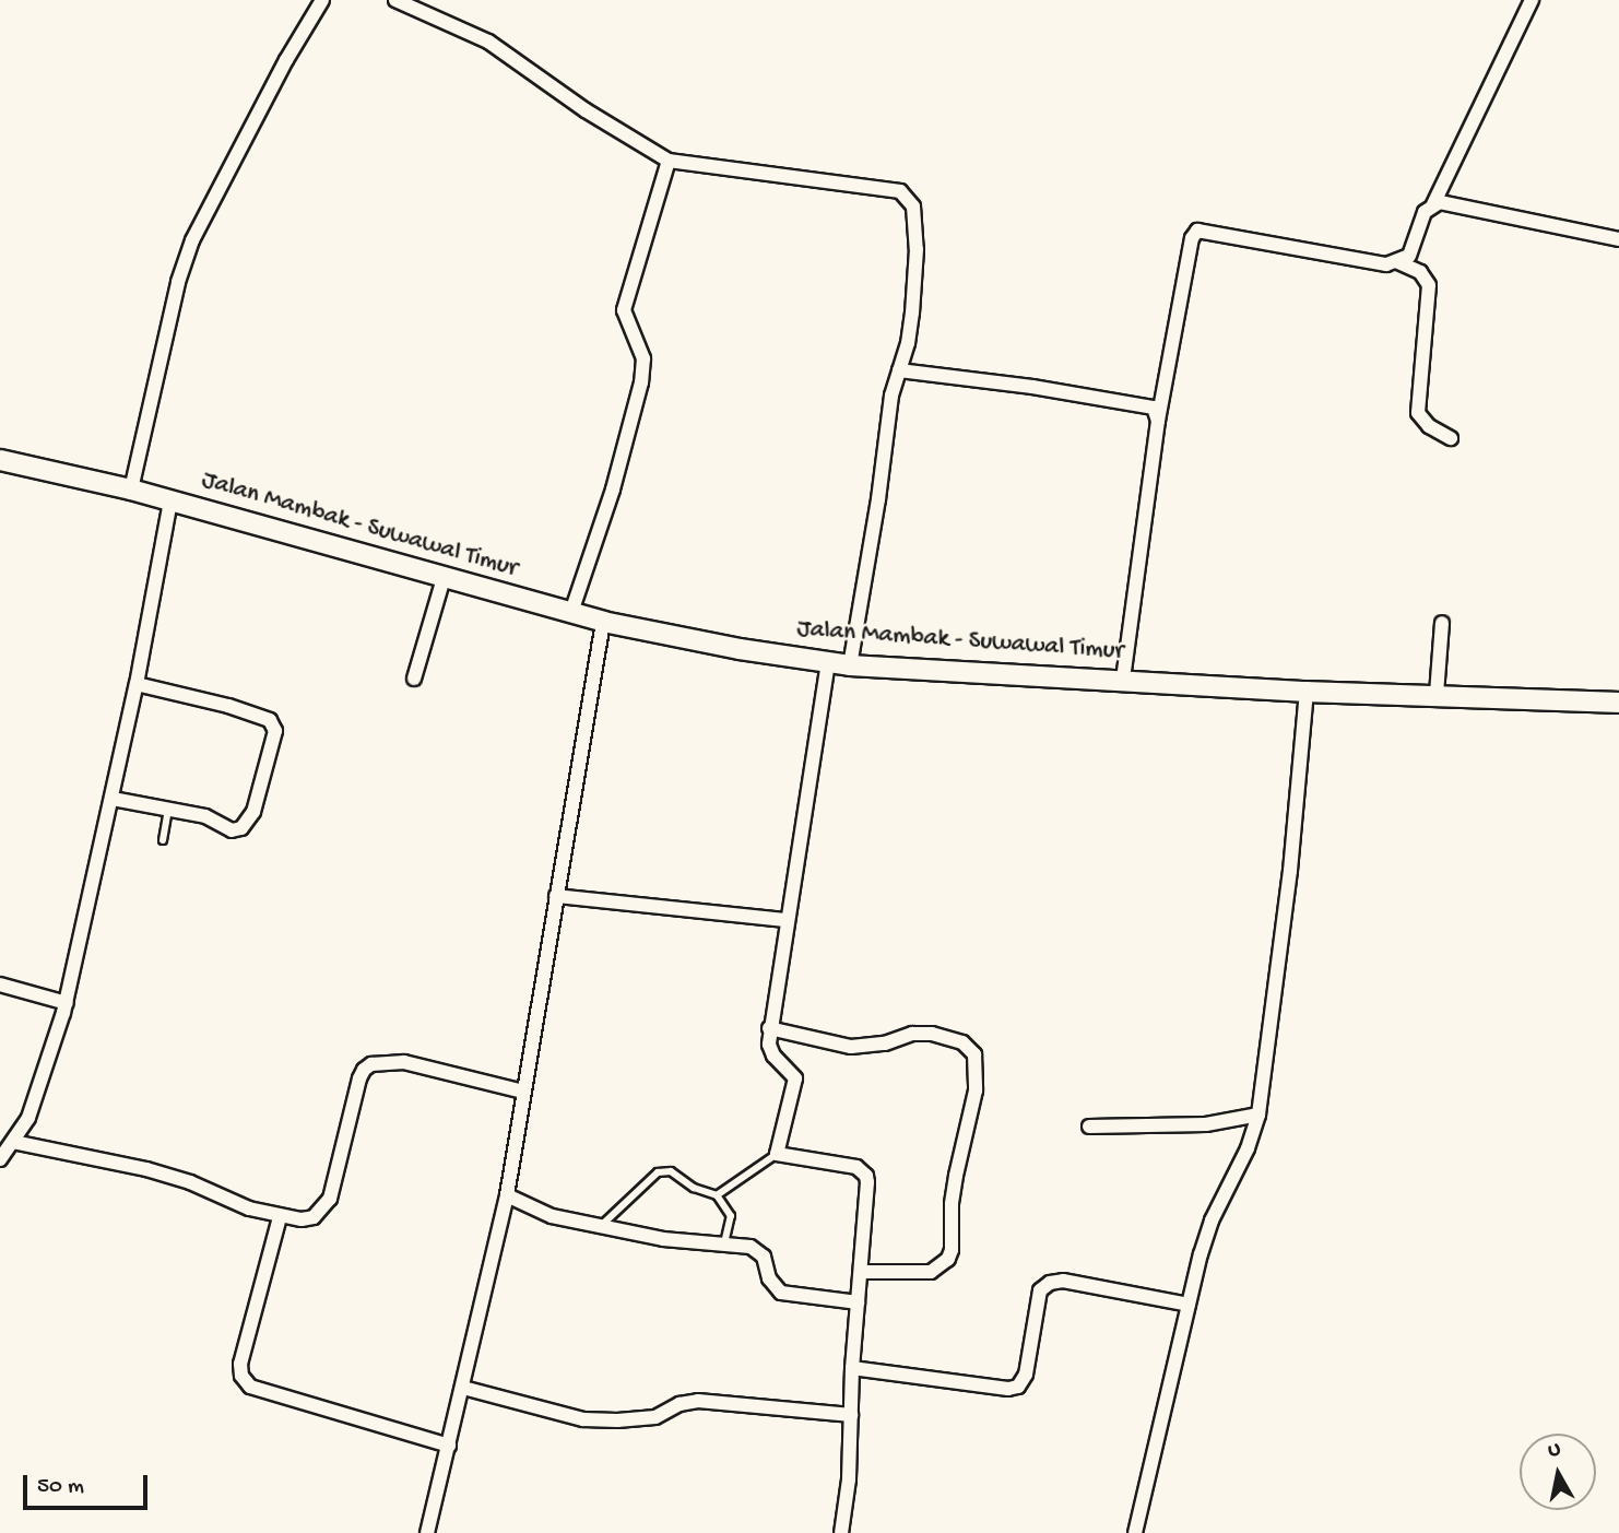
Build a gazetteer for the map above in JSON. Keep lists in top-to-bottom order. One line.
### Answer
{"streets":{"street":["Jalan Mambak - Suwawal Timur"]},"scale_bar":"50 m","north":"top"}
